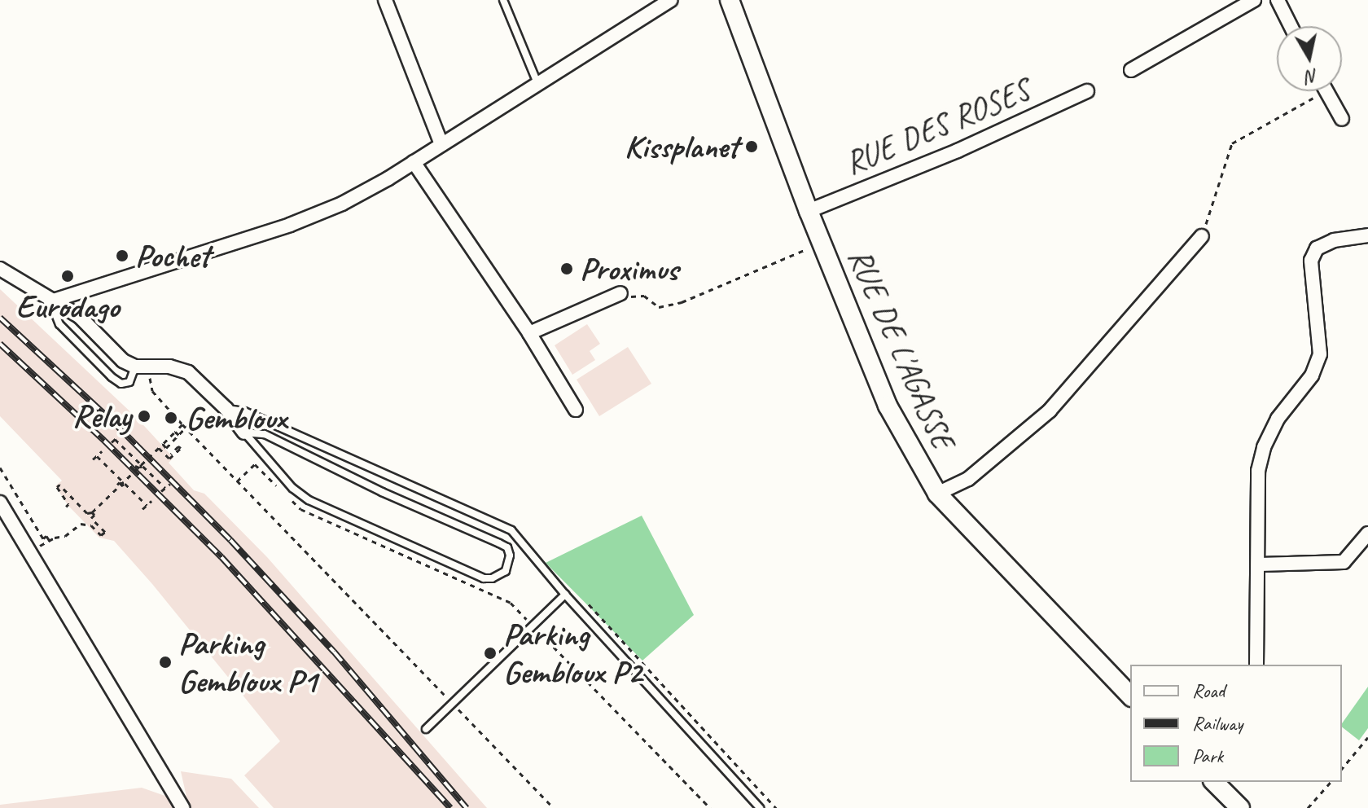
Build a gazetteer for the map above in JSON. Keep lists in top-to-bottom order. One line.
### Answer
{"streets":{"street":["RUE DES ROSES","RUE DE L'AGASSE"]},"crossings":[["RUE DES ROSES","RUE DE L'AGASSE"]],"places":["Kissplanet","Pochet","Proximus","Eurodago","Relay","Gembloux","Parking Gembloux P2","Parking Gembloux P1"],"legend":["Road","Railway","Park"],"north":"bottom"}
